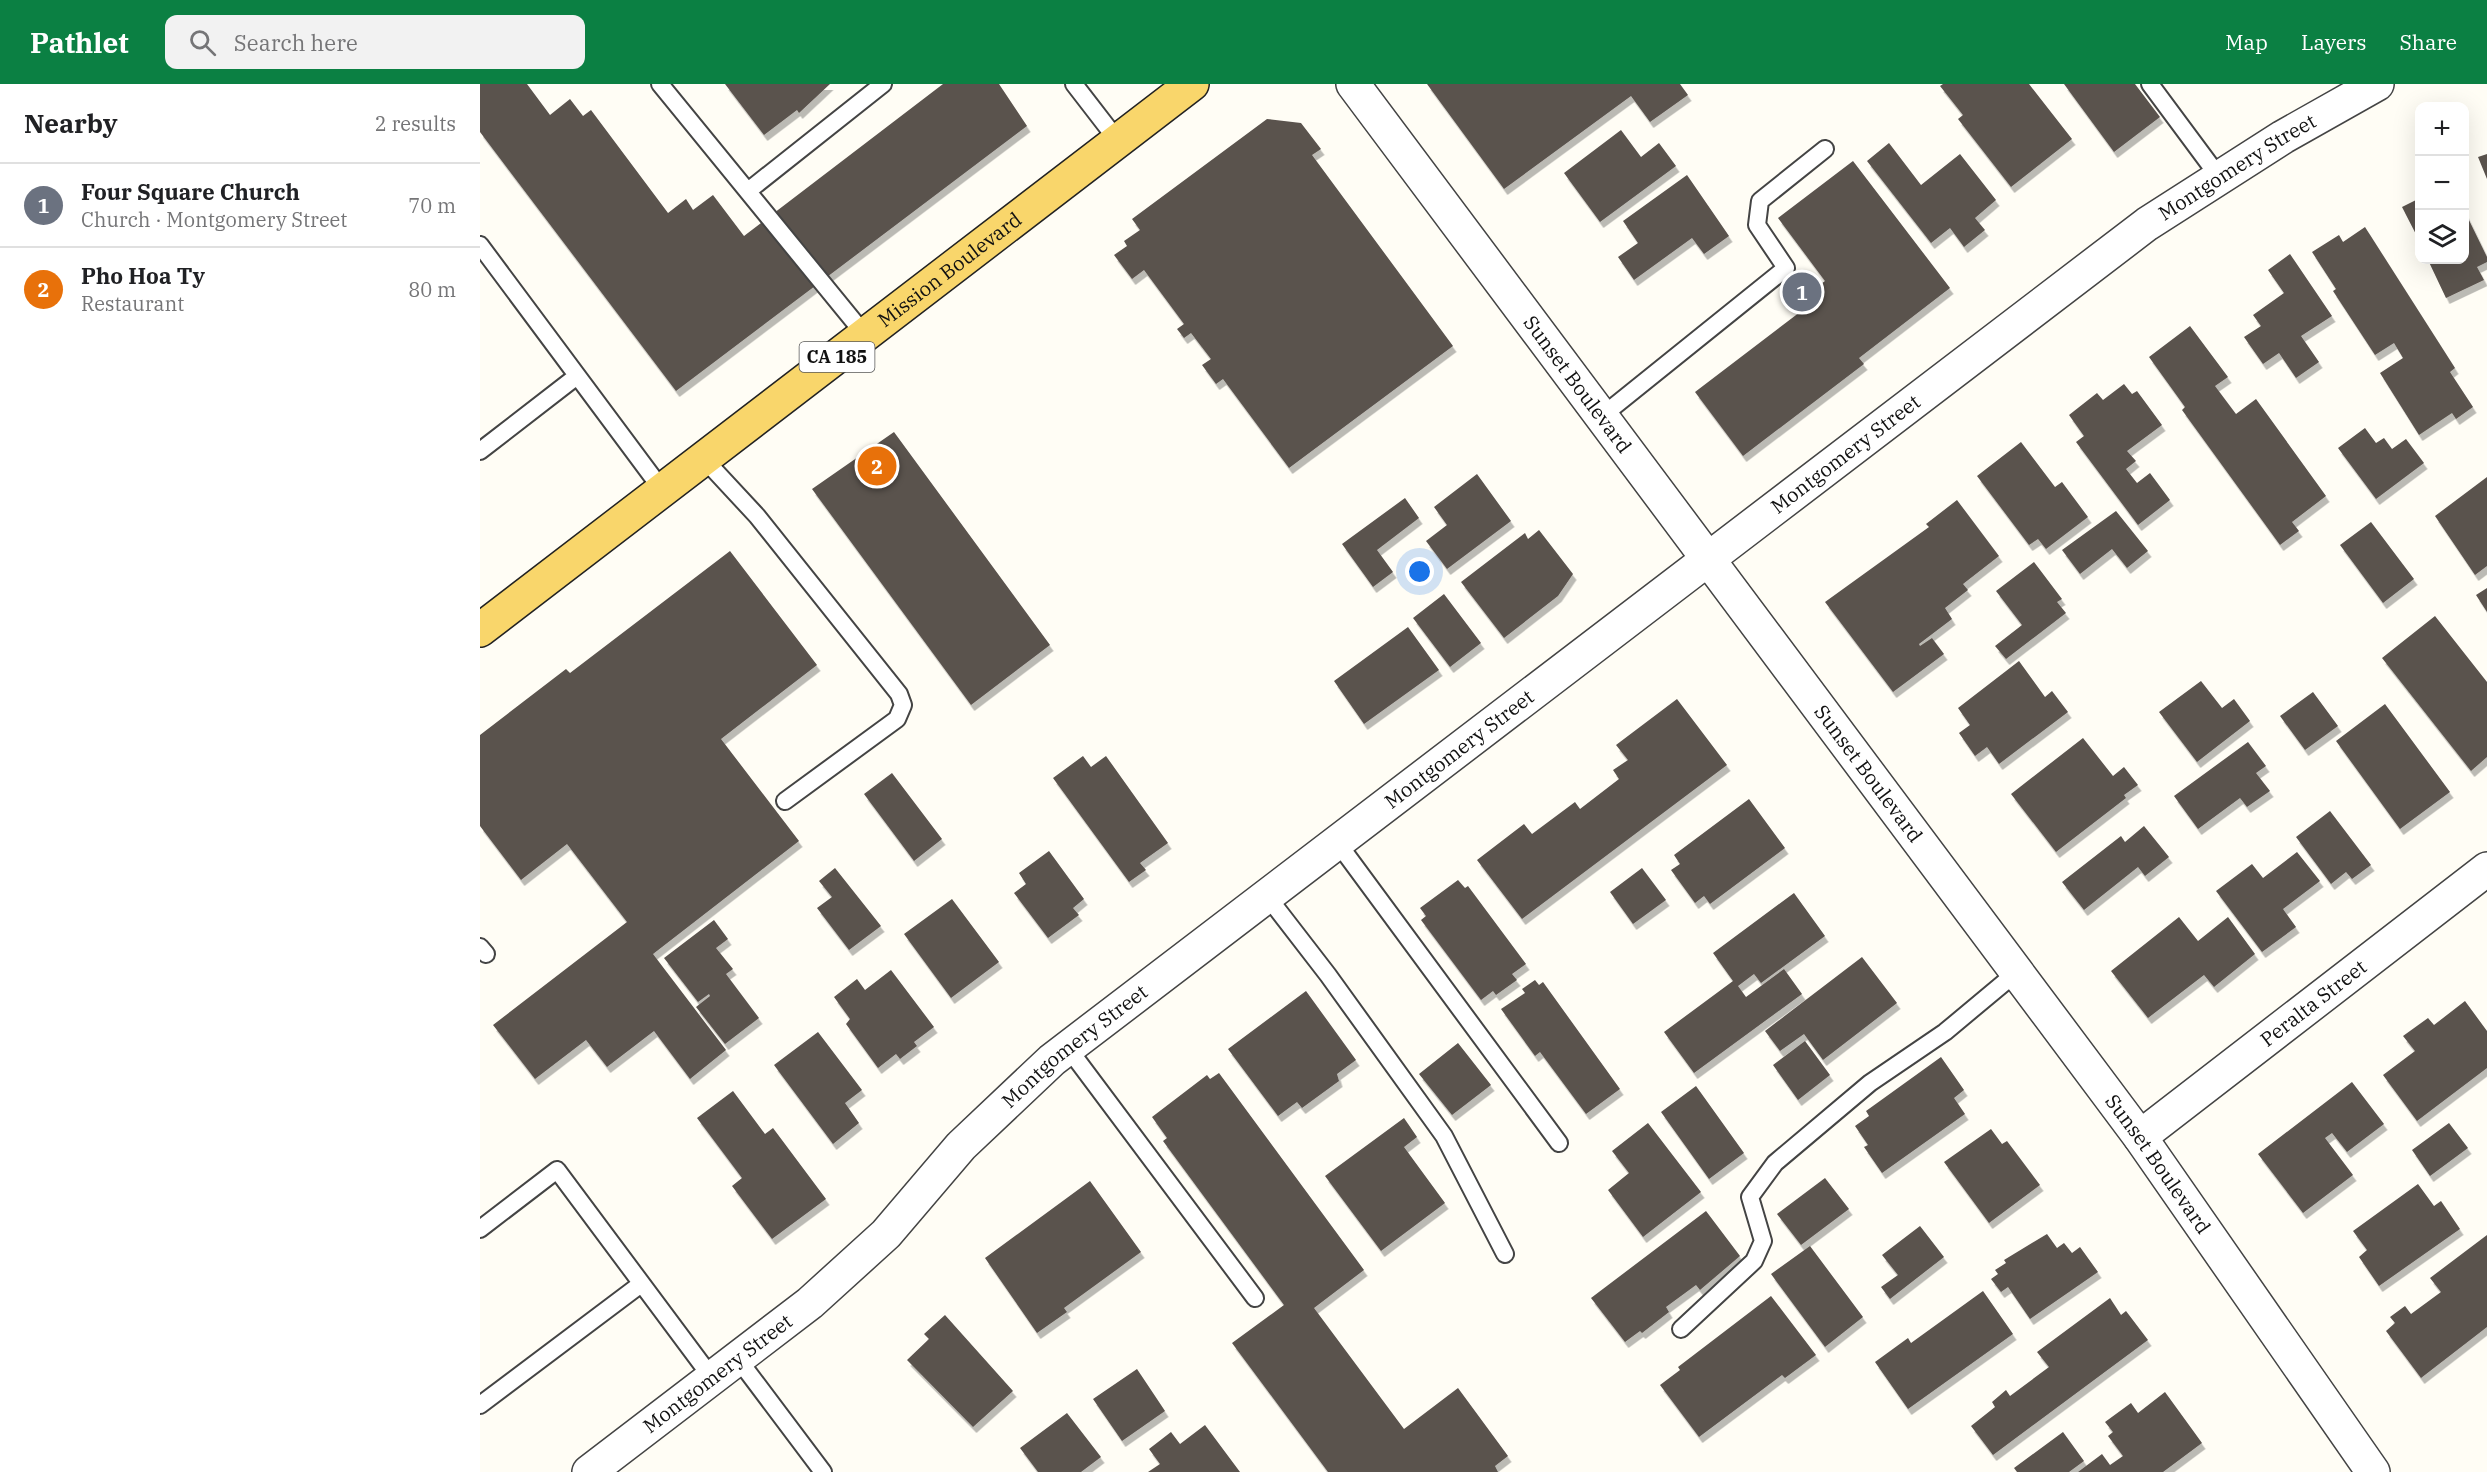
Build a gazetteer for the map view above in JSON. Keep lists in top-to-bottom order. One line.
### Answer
{"streets":{"main road":["Mission Boulevard","CA 185"],"street":["Montgomery Street","Sunset Boulevard","Peralta Street"]},"crossings":[["Montgomery Street","Sunset Boulevard"],["Sunset Boulevard","Peralta Street"]],"page":{"header":"Pathlet","search":"Search here","nav":["Map","Layers","Share"],"heading":["Nearby","2 results"],"map_buttons":["+","−"],"list":[{"mark":"1","name":"Four Square Church","note":"Church · Montgomery Street","value":"70 m"},{"mark":"2","name":"Pho Hoa Ty","note":"Restaurant","value":"80 m"}],"pins":["1","2"]}}
